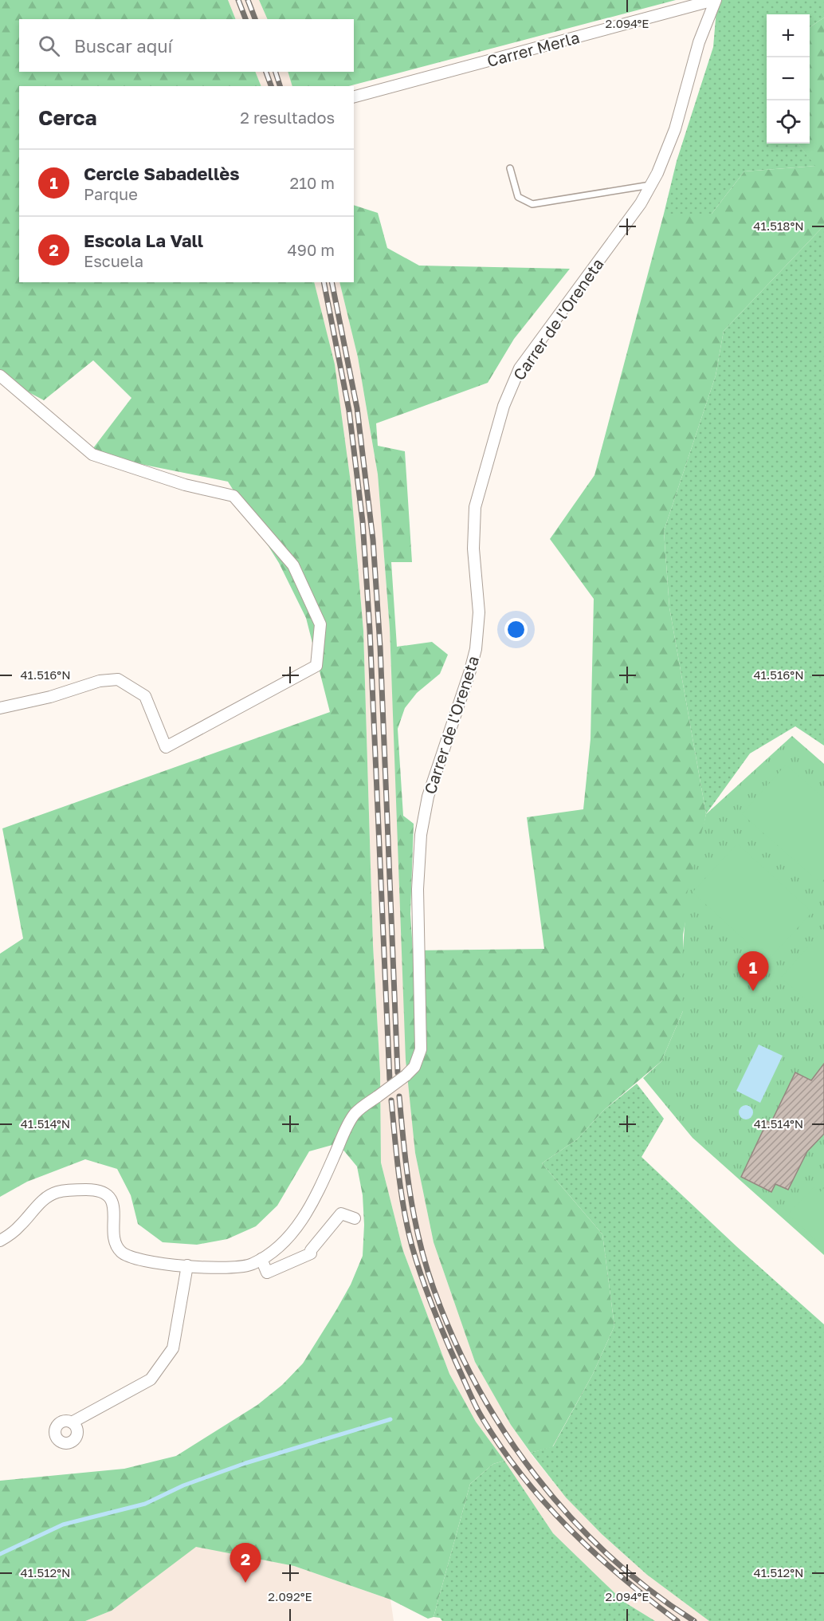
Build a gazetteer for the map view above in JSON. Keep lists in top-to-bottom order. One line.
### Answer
{"streets":{"street":["Carrer Merla","Carrer de l'Oreneta"]},"crossings":[["Carrer Merla","Carrer de l'Oreneta"]],"page":{"map_buttons":["+","−"],"search":"Buscar aquí","heading":["Cerca","2 resultados"],"list":[{"mark":"1","name":"Cercle Sabadellès","note":"Parque","value":"210 m"},{"mark":"2","name":"Escola La Vall","note":"Escuela","value":"490 m"}],"pins":["1","2"]},"coordinates":["2.094°E","41.518°N","41.516°N","41.514°N","41.512°N","2.092°E"]}
